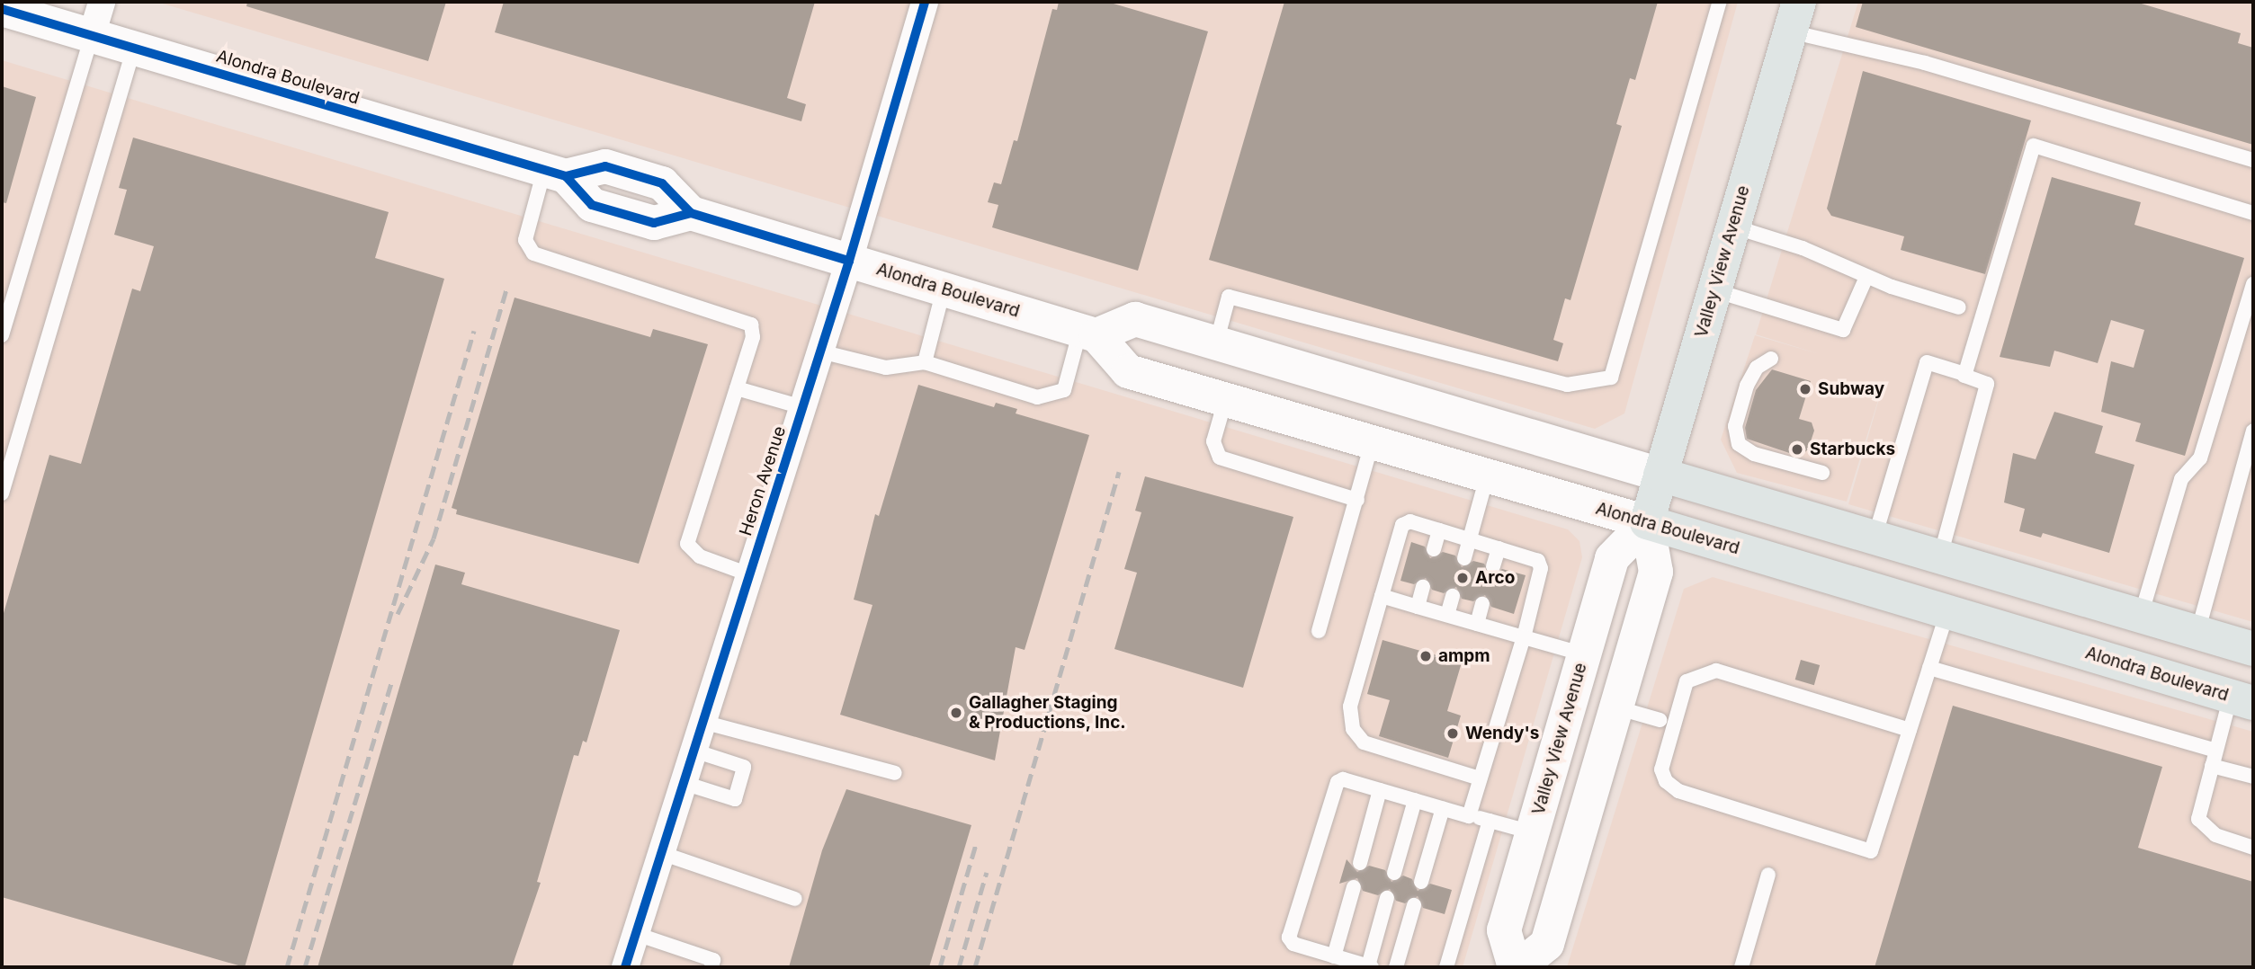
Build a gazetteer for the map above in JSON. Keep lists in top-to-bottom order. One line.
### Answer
{"streets":{"main road":["Alondra Boulevard","Valley View Avenue"],"street":["Heron Avenue"]},"crossings":[["Alondra Boulevard","Valley View Avenue"],["Alondra Boulevard","Heron Avenue"]],"places":["Subway","Starbucks","Arco","ampm","Gallagher Staging & Productions, Inc.","Wendy's"]}
